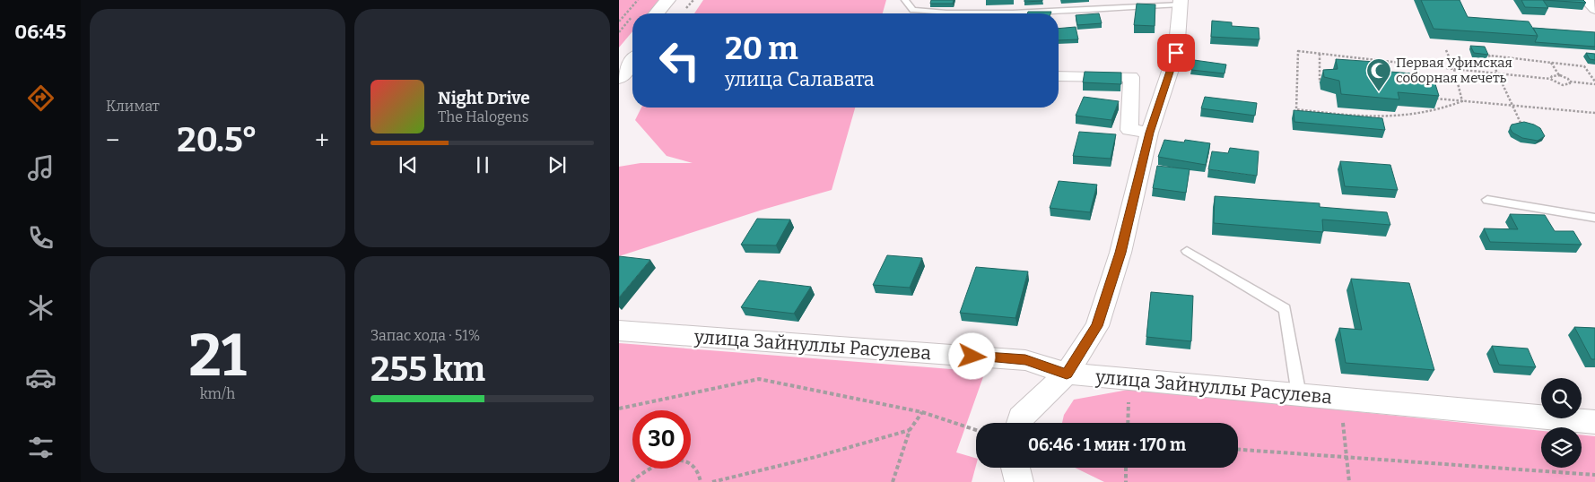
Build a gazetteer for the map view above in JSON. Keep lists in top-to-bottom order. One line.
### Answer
{"streets":{"street":["улица Зайнуллы Расулева"]},"places":{"mosque":["Первая Уфимская соборная мечеть"]},"page":{"tabs":"06:45","tile":["Климат",["21","km/h"],["Запас хода · 51%","255 km"]],"turn":["20 m","улица Салавата"],"song":["Night Drive","The Halogens"],"heat":["−","20.5°","+"],"limit":"30","trip":"06:46 · 1 мин · 170 m"}}
